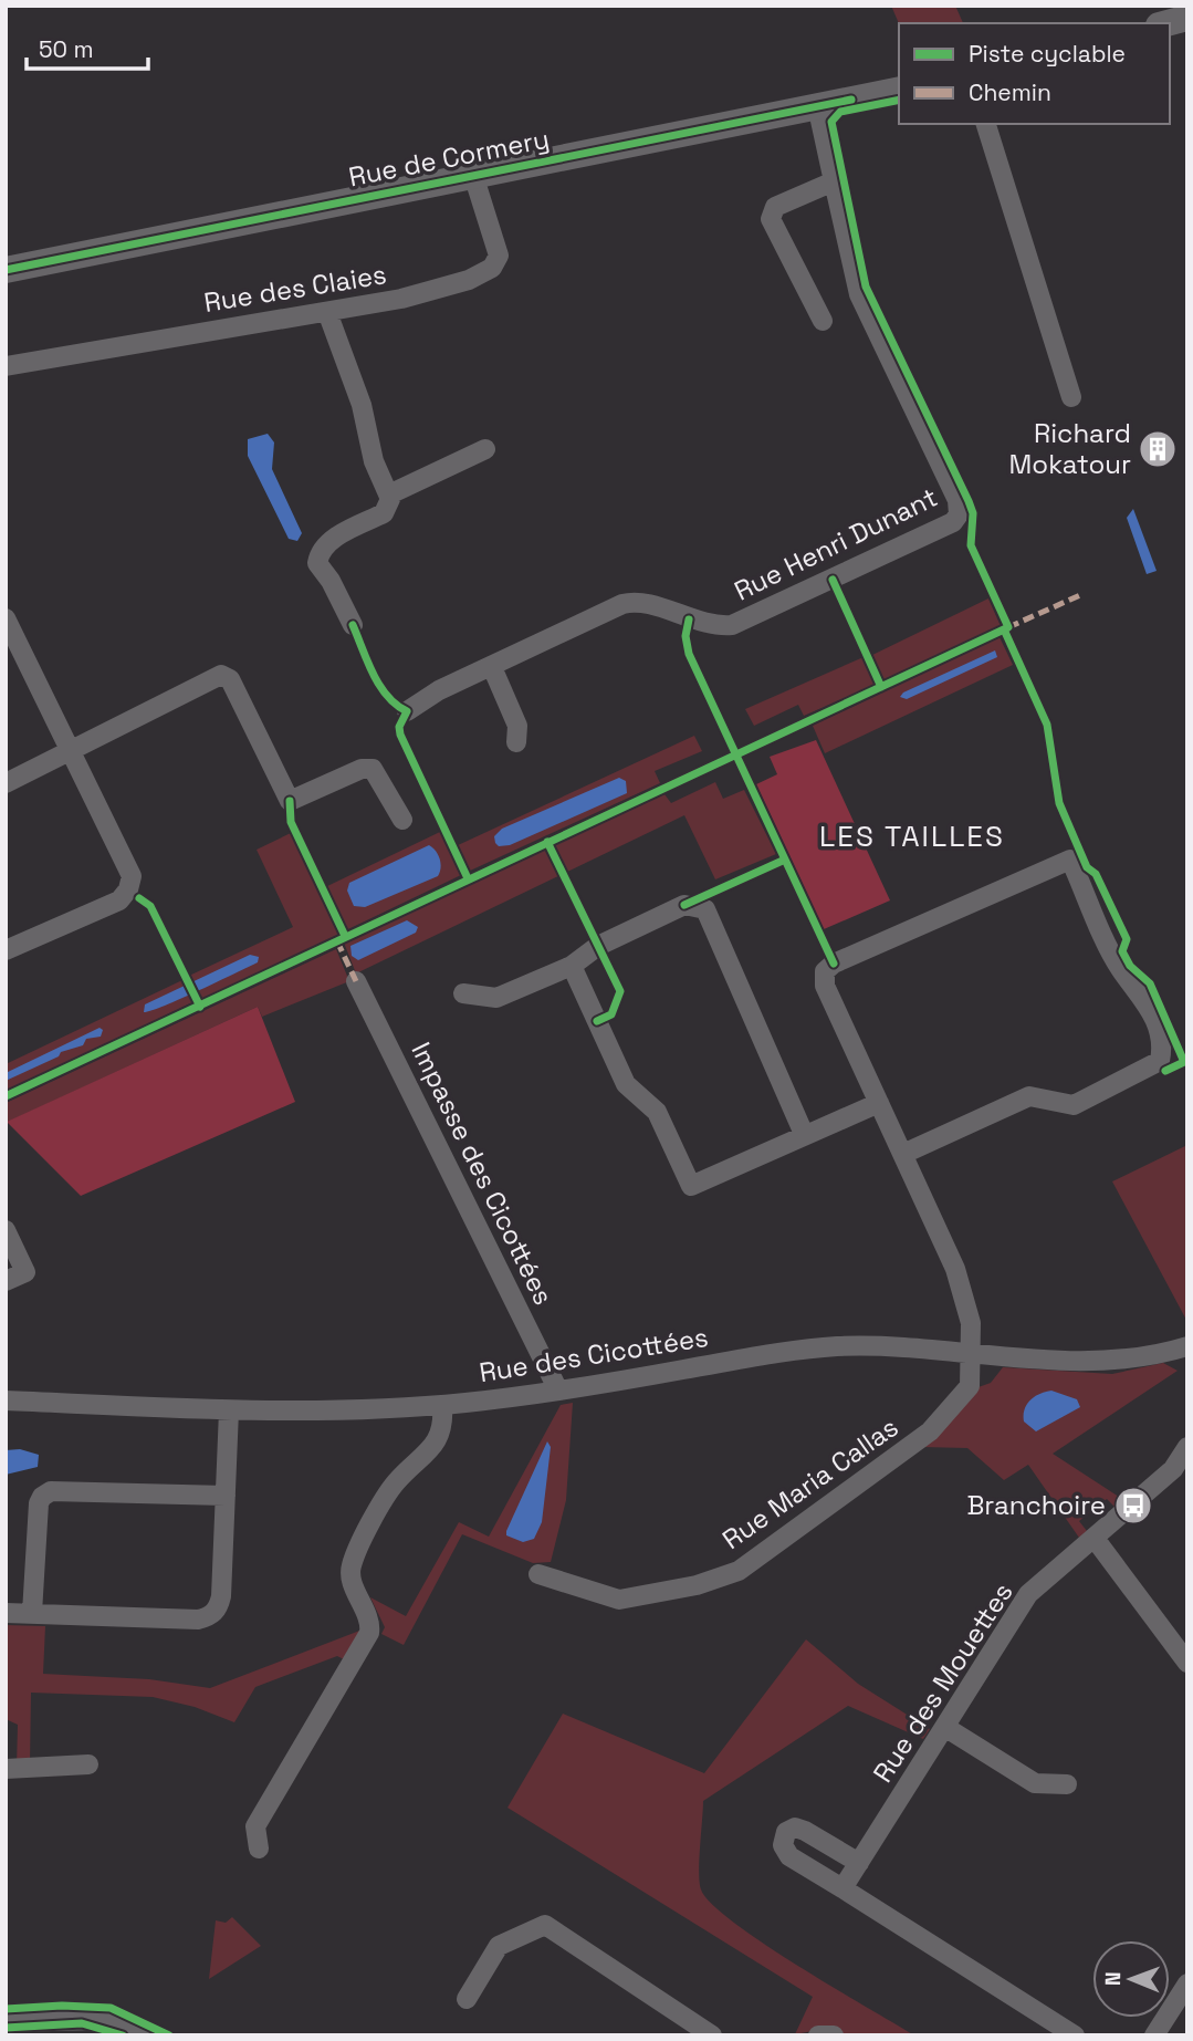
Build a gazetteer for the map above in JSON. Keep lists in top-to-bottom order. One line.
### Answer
{"streets":{"main road":["Rue de Cormery"],"street":["Rue des Claies","Rue Henri Dunant","Impasse des Cicottées","Rue des Cicottées","Rue Maria Callas","Rue des Mouettes"]},"crossings":[["Rue de Cormery","Rue des Claies"],["Impasse des Cicottées","Rue des Cicottées"],["Rue des Cicottées","Rue Maria Callas"]],"districts":["LES TAILLES"],"places":{"building":["Richard Mokatour"],"bus stop":["Branchoire"]},"legend":["Piste cyclable","Chemin"],"scale_bar":"50 m","north":"left"}
